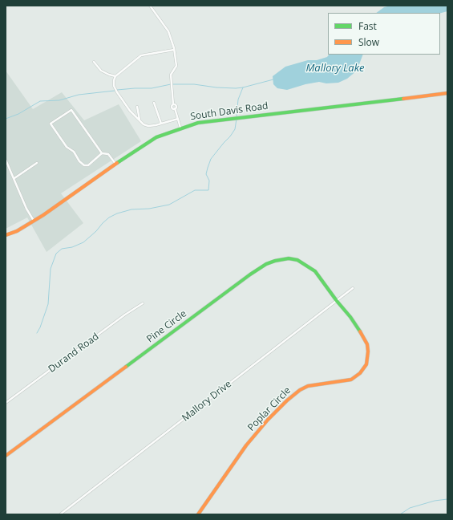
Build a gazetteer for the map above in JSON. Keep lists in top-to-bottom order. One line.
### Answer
{"streets":{"street":["South Davis Road","Pine Circle","Durand Road","Mallory Drive","Poplar Circle"]},"crossings":[["Pine Circle","Mallory Drive"],["Pine Circle","Poplar Circle"],["Mallory Drive","Poplar Circle"]],"water":["Mallory Lake"],"legend":["Fast","Slow"]}
